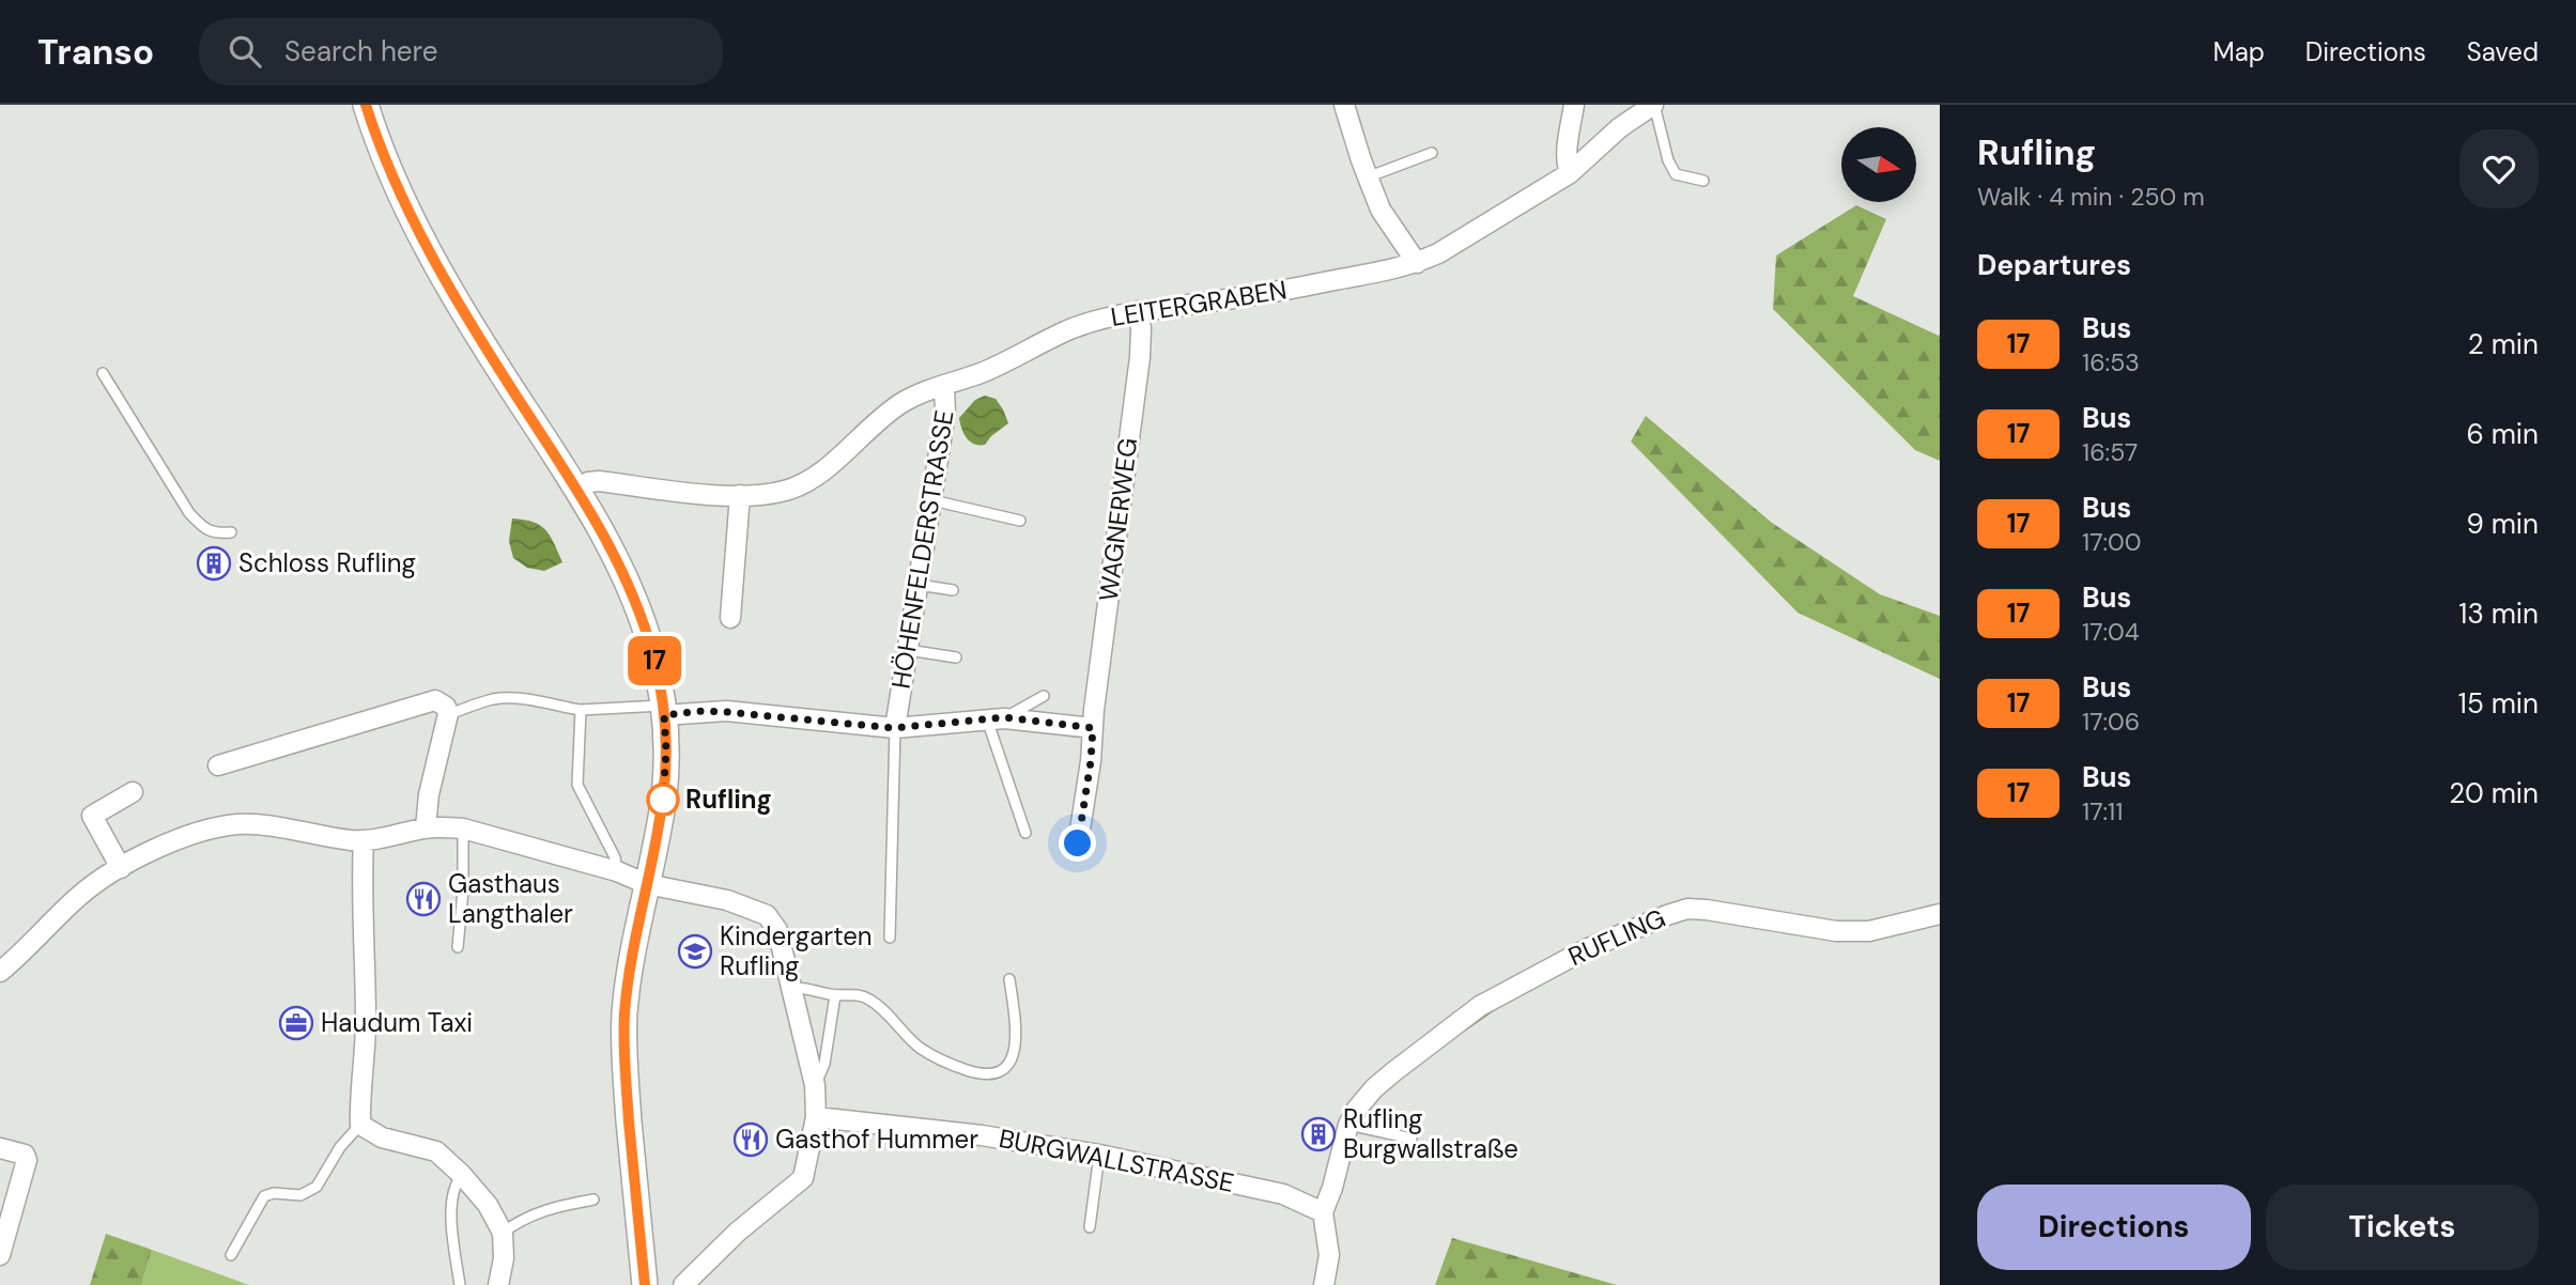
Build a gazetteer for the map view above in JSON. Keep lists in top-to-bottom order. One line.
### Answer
{"streets":{"street":["LEITERGRABEN","WAGNERWEG","HÖHENFELDERSTRASSE","RUFLING","BURGWALLSTRASSE"]},"crossings":[["LEITERGRABEN","WAGNERWEG"],["LEITERGRABEN","HÖHENFELDERSTRASSE"]],"places":{"building":["Schloss Rufling","Rufling Burgwallstraße"],"other":["Rufling"],"restaurant":["Gasthaus Langthaler","Gasthof Hummer"],"school or university":["Kindergarten Rufling"],"office":["Haudum Taxi"]},"lines":["bus line 17"],"north":"right","page":{"header":"Transo","search":"Search here","nav":["Map","Directions","Saved"],"on_map":"17","heading":[["Rufling","Walk · 4 min · 250 m"],"Departures"],"list":[{"mark":"17","name":"Bus","note":"16:53","value":"2 min"},{"mark":"17","name":"Bus","note":"16:57","value":"6 min"},{"mark":"17","name":"Bus","note":"17:00","value":"9 min"},{"mark":"17","name":"Bus","note":"17:04","value":"13 min"},{"mark":"17","name":"Bus","note":"17:06","value":"15 min"},{"mark":"17","name":"Bus","note":"17:11","value":"20 min"}],"buttons":["Directions","Tickets"]}}
